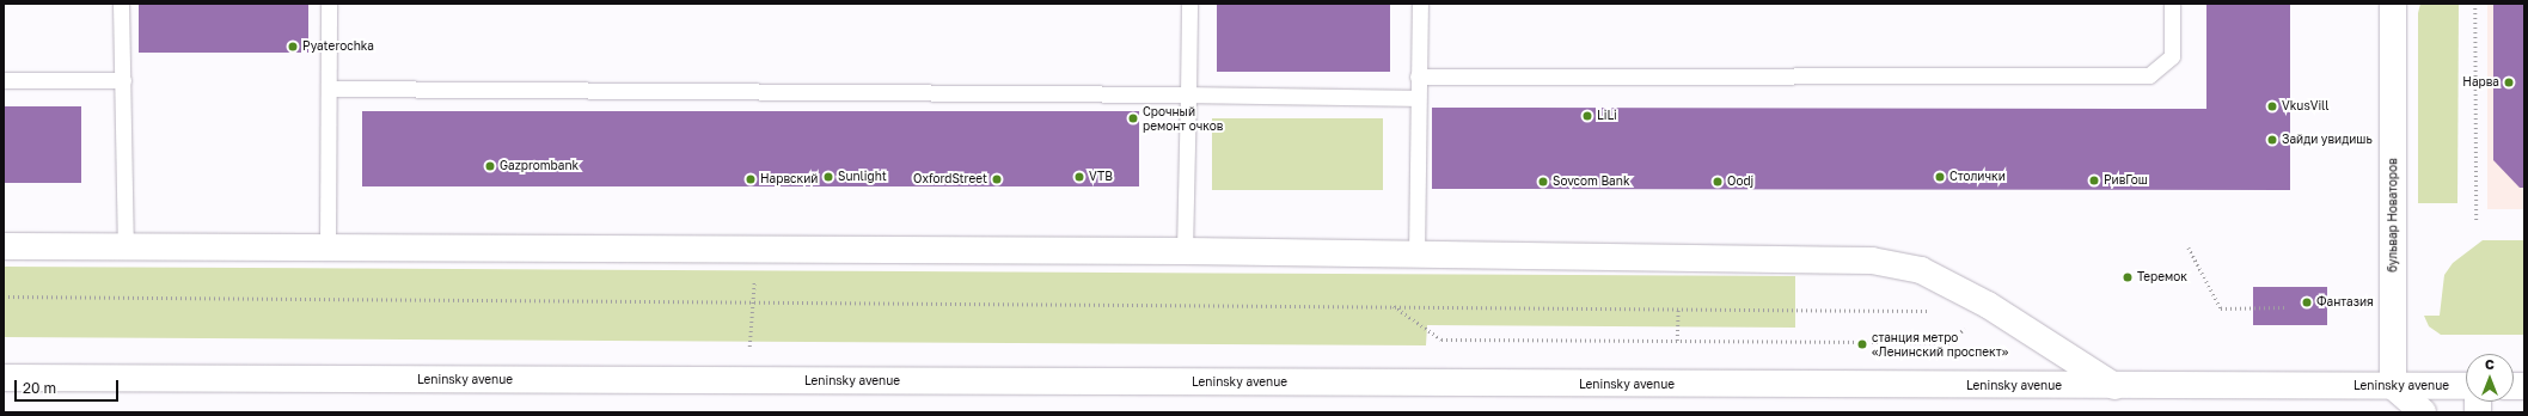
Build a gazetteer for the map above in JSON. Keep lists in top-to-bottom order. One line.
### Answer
{"streets":{"street":["бульвар Новаторов","Leninsky avenue"]},"crossings":[["бульвар Новаторов","Leninsky avenue"]],"places":["Pyaterochka","Нарва","VkusVill","LiLi","Срочный ремонт очков","Зайди увидишь","Gazprombank","Sunlight","VTB","Столички","Нарвский","OxfordStreet","РивГош","Sovcom Bank","Oodj","Теремок","Фантазия","станция метро «Ленинский проспект»"],"scale_bar":"20 m","north":"top"}
